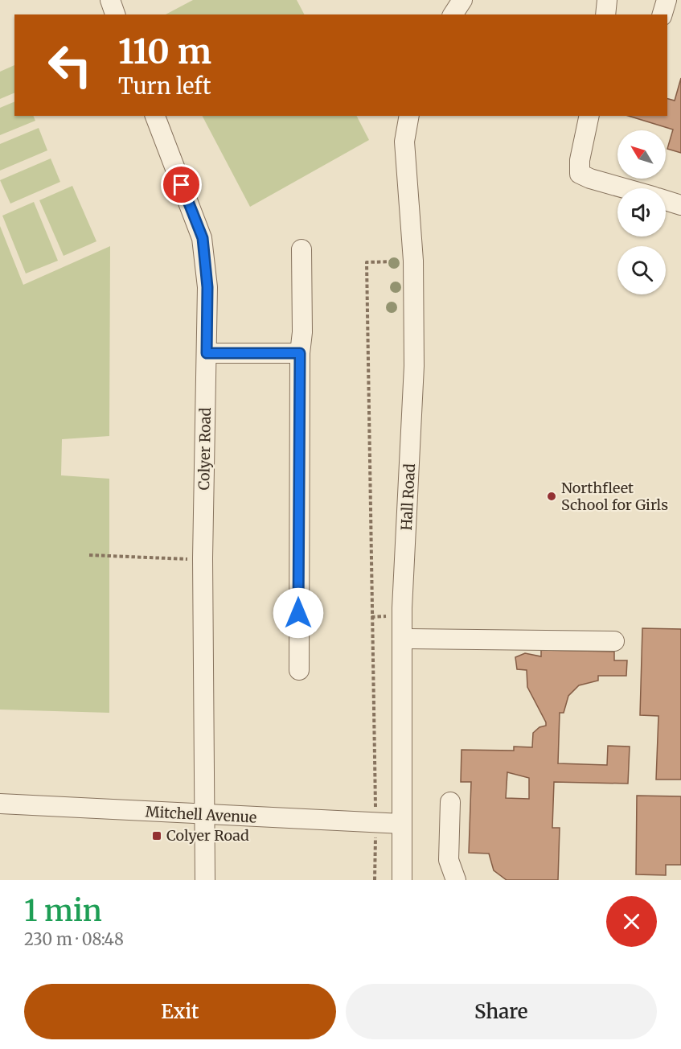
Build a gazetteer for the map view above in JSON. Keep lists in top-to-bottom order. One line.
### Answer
{"streets":{"street":["Colyer Road","Hall Road","Mitchell Avenue"]},"crossings":[["Colyer Road","Mitchell Avenue"],["Hall Road","Mitchell Avenue"]],"places":{"other":["Northfleet School for Girls"],"transit":["Colyer Road"]},"north":"top left","page":{"turn":["110 m","Turn left"],"heading":["1 min","230 m · 08:48"],"buttons":["Exit","Share"]}}
